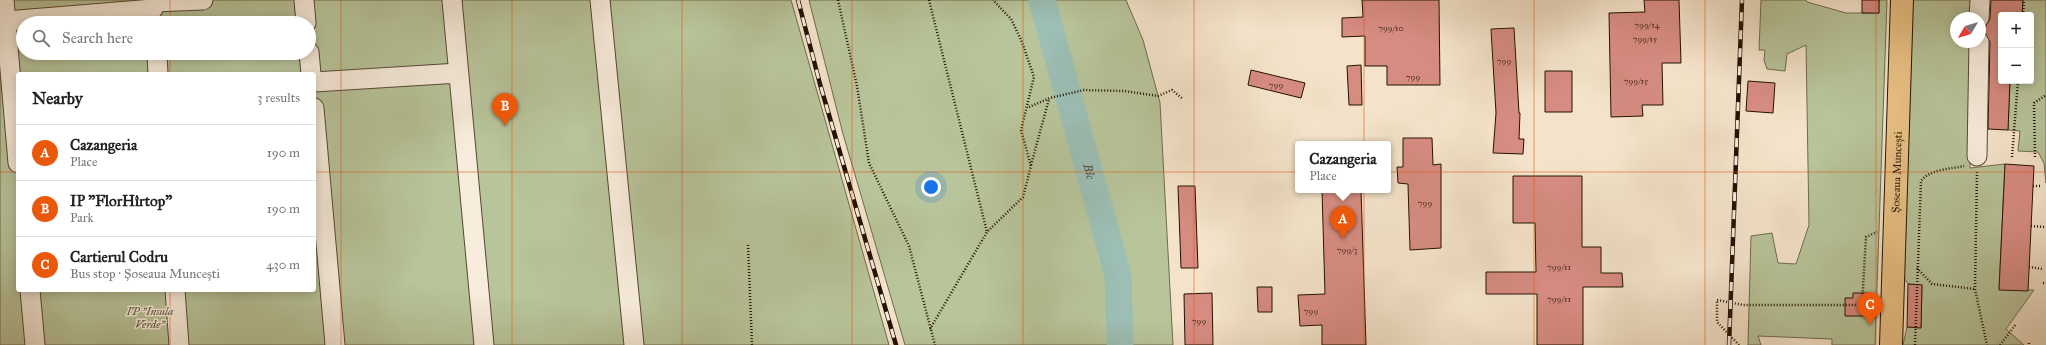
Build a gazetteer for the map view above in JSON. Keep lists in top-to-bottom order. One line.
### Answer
{"streets":{"main road":["Șoseaua Muncești"]},"water":["Bîc"],"parks":["IP \"Insula Verde\""],"house_numbers":["799/14","799/10","799/15","799","799","799/15","799","799","799/3","799/11","799/11","799","799"],"north":"bottom left","page":{"map_buttons":["+","−"],"search":"Search here","heading":["Nearby","3 results"],"pins":["B","A","C"],"list":[{"mark":"A","name":"Cazangeria","note":"Place","value":"190 m"},{"mark":"B","name":"IP \"FlorHîrtop\"","note":"Park","value":"190 m"},{"mark":"C","name":"Cartierul Codru","note":"Bus stop · Șoseaua Muncești","value":"430 m"}],"popup":["Cazangeria","Place"]}}
